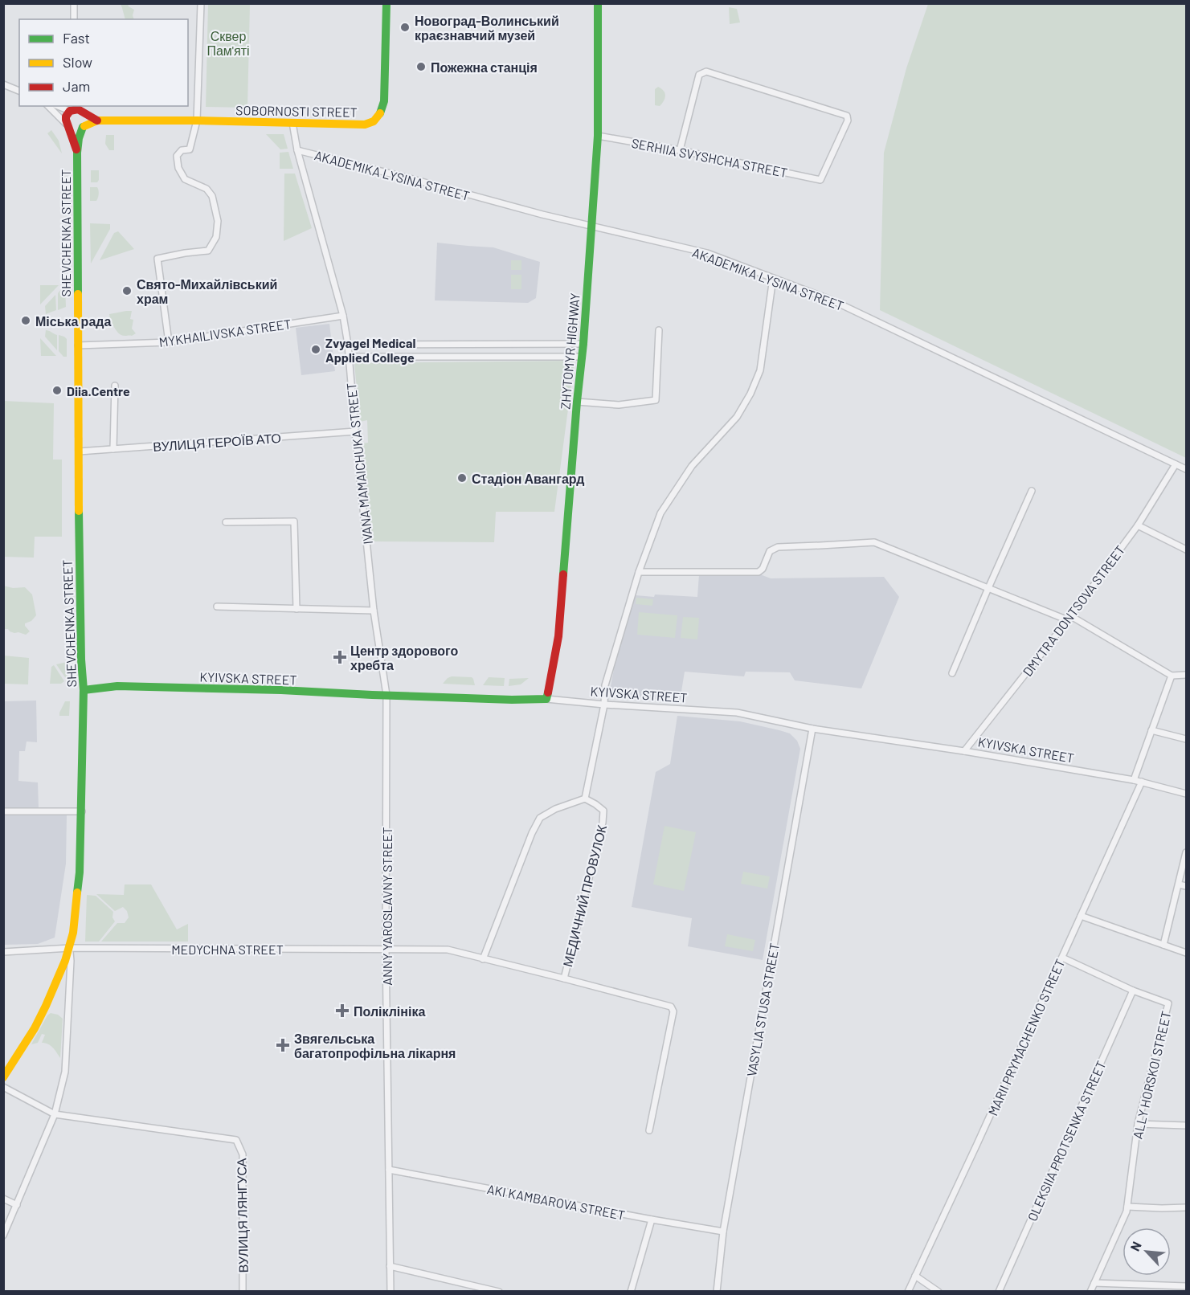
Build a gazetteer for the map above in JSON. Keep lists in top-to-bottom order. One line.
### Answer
{"streets":{"main road":["SOBORNOSTI STREET","SHEVCHENKA STREET","ZHYTOMYR HIGHWAY","KYIVSKA STREET"],"street":["SERHIIA SVYSHCHA STREET","AKADEMIKA LYSINA STREET","MYKHAILIVSKA STREET","ВУЛИЦЯ ГЕРОЇВ АТО","IVANA MAMAICHUKA STREET","DMYTRA DONTSOVA STREET","МЕДИЧНИЙ ПРОВУЛОК","ANNY YAROSLAVNY STREET","MEDYCHNA STREET","VASYLIA STUSA STREET","MARII PRYMACHENKO STREET","ALLY HORSKOI STREET","OLEKSIIA PROTSENKA STREET","AKI KAMBAROVA STREET","ВУЛИЦЯ ЛЯНГУСА"]},"crossings":[["SOBORNOSTI STREET","SHEVCHENKA STREET"],["SOBORNOSTI STREET","IVANA MAMAICHUKA STREET"],["SERHIIA SVYSHCHA STREET","ZHYTOMYR HIGHWAY"],["AKADEMIKA LYSINA STREET","ZHYTOMYR HIGHWAY"],["AKADEMIKA LYSINA STREET","IVANA MAMAICHUKA STREET"],["AKADEMIKA LYSINA STREET","DMYTRA DONTSOVA STREET"],["SHEVCHENKA STREET","MYKHAILIVSKA STREET"],["SHEVCHENKA STREET","ВУЛИЦЯ ГЕРОЇВ АТО"],["SHEVCHENKA STREET","KYIVSKA STREET"],["SHEVCHENKA STREET","MEDYCHNA STREET"],["MYKHAILIVSKA STREET","IVANA MAMAICHUKA STREET"],["ZHYTOMYR HIGHWAY","KYIVSKA STREET"],["ВУЛИЦЯ ГЕРОЇВ АТО","IVANA MAMAICHUKA STREET"],["IVANA MAMAICHUKA STREET","KYIVSKA STREET"],["IVANA MAMAICHUKA STREET","ANNY YAROSLAVNY STREET"],["DMYTRA DONTSOVA STREET","KYIVSKA STREET"],["KYIVSKA STREET","ANNY YAROSLAVNY STREET"],["KYIVSKA STREET","VASYLIA STUSA STREET"],["KYIVSKA STREET","MARII PRYMACHENKO STREET"],["МЕДИЧНИЙ ПРОВУЛОК","ANNY YAROSLAVNY STREET"],["МЕДИЧНИЙ ПРОВУЛОК","MEDYCHNA STREET"],["ANNY YAROSLAVNY STREET","MEDYCHNA STREET"],["ANNY YAROSLAVNY STREET","AKI KAMBAROVA STREET"],["VASYLIA STUSA STREET","AKI KAMBAROVA STREET"],["ALLY HORSKOI STREET","OLEKSIIA PROTSENKA STREET"]],"parks":["Сквер Пам'яті"],"places":{"other":["Новоград-Волинський краєзнавчий музей","Пожежна станція","Свято-Михайлiвський храм","Міська рада","Zvyagel Medical Applied College","Diia.Centre","Стадіон Авангард"],"health":["Центр здорового хребта","Поліклініка","Звягельська багатопрофільна лікарня"]},"legend":["Fast","Slow","Jam"],"north":"top left"}
